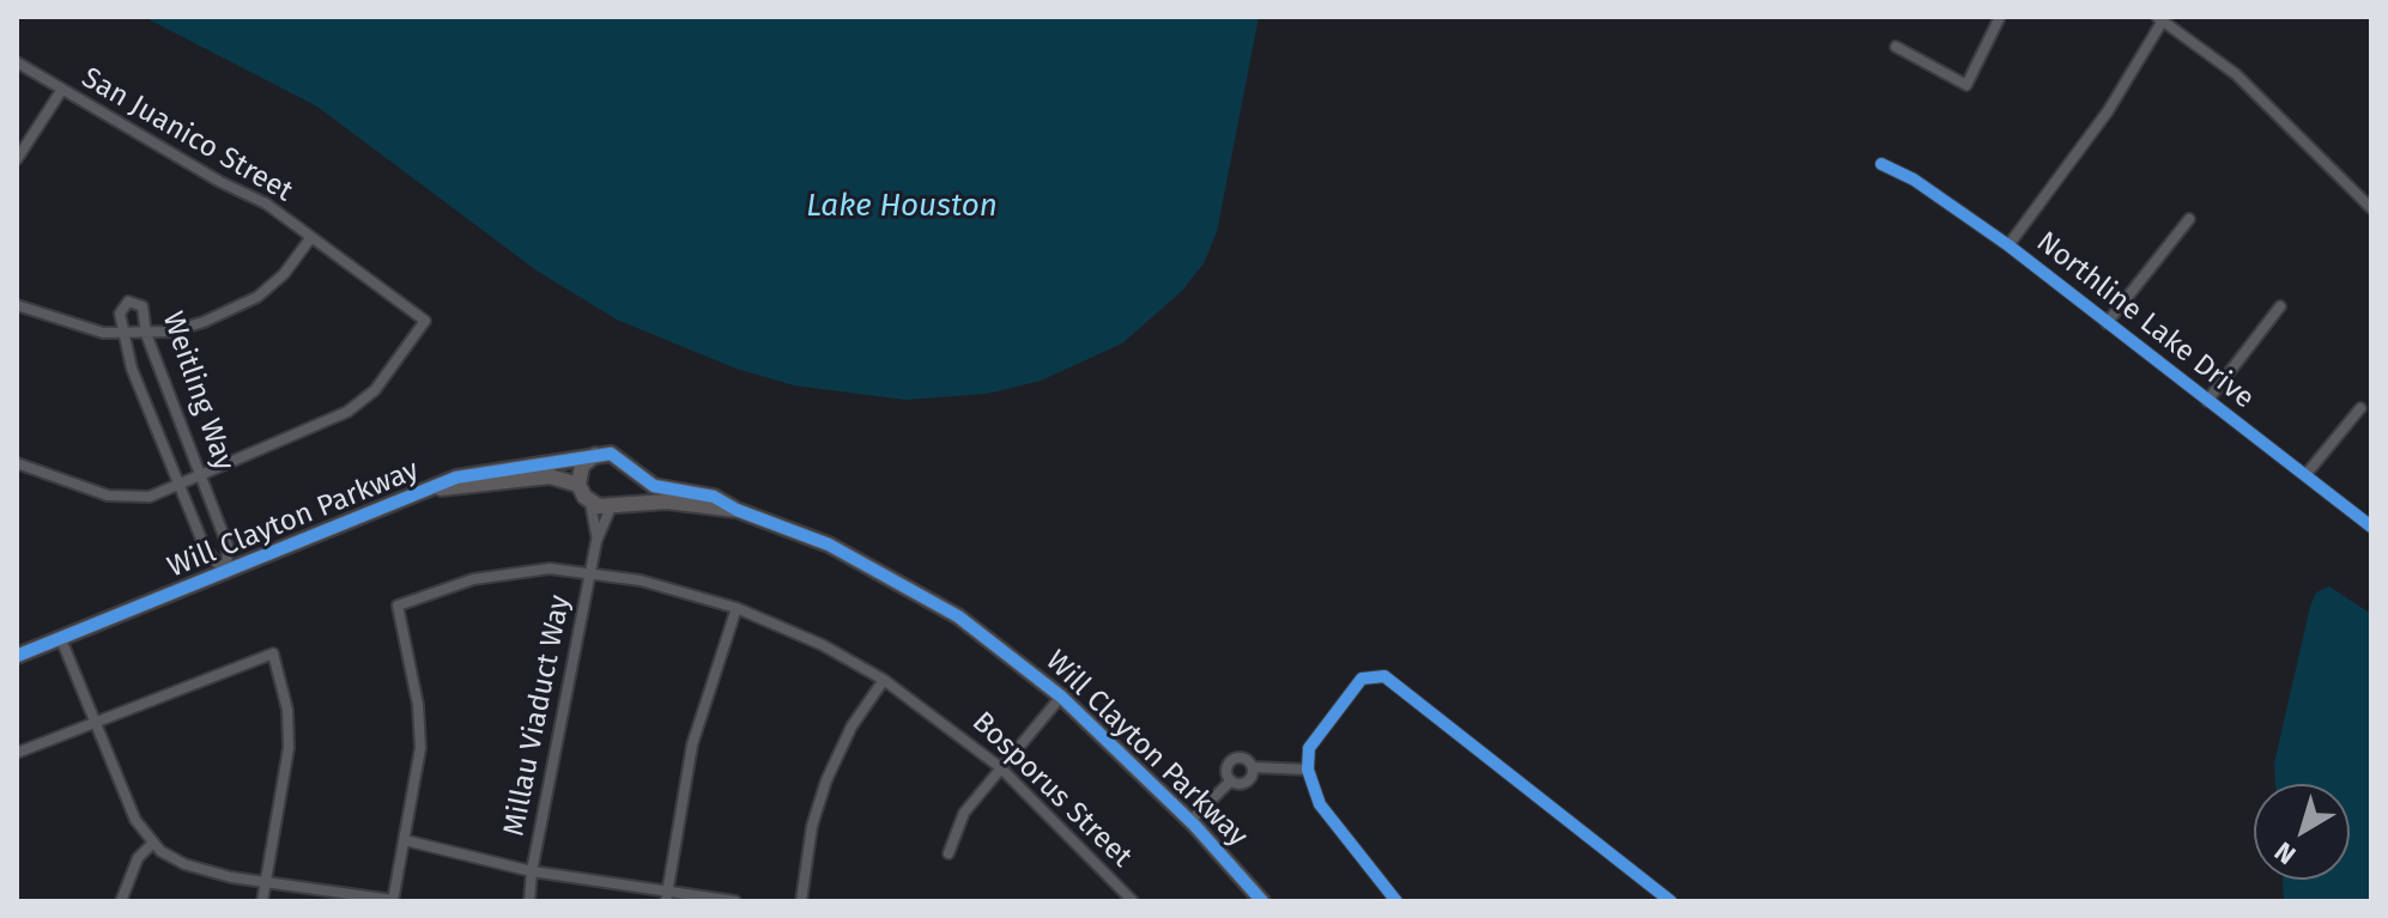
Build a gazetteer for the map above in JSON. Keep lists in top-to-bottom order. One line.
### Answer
{"streets":{"street":["San Juanico Street","Northline Lake Drive","Weitling Way","Will Clayton Parkway","Millau Viaduct Way","Bosporus Street"]},"crossings":[["San Juanico Street","Weitling Way"],["Weitling Way","Will Clayton Parkway"],["Will Clayton Parkway","Millau Viaduct Way"],["Millau Viaduct Way","Bosporus Street"]],"water":["Lake Houston"],"north":"bottom left"}
